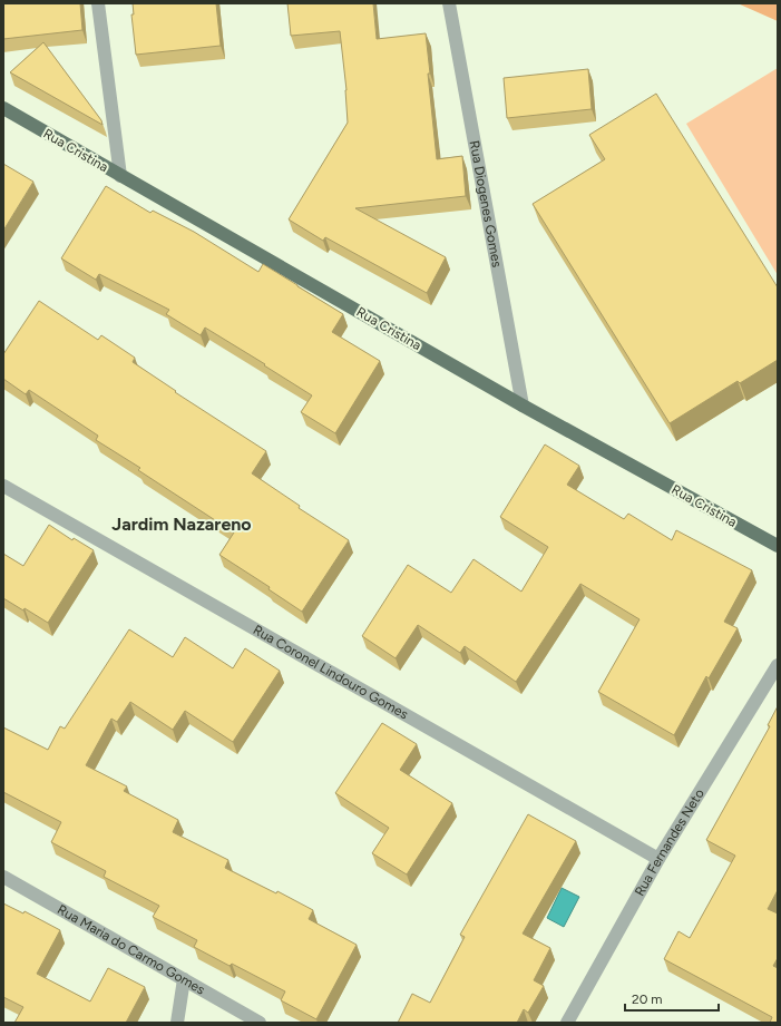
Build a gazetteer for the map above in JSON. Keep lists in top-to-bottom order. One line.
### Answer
{"streets":{"main road":["Rua Cristina"],"street":["Rua Diogenes Gomes","Rua Coronel Lindouro Gomes","Rua Fernandes Neto","Rua Maria do Carmo Gomes"]},"crossings":[["Rua Cristina","Rua Diogenes Gomes"],["Rua Coronel Lindouro Gomes","Rua Fernandes Neto"]],"districts":["Jardim Nazareno"],"scale_bar":"20 m"}
